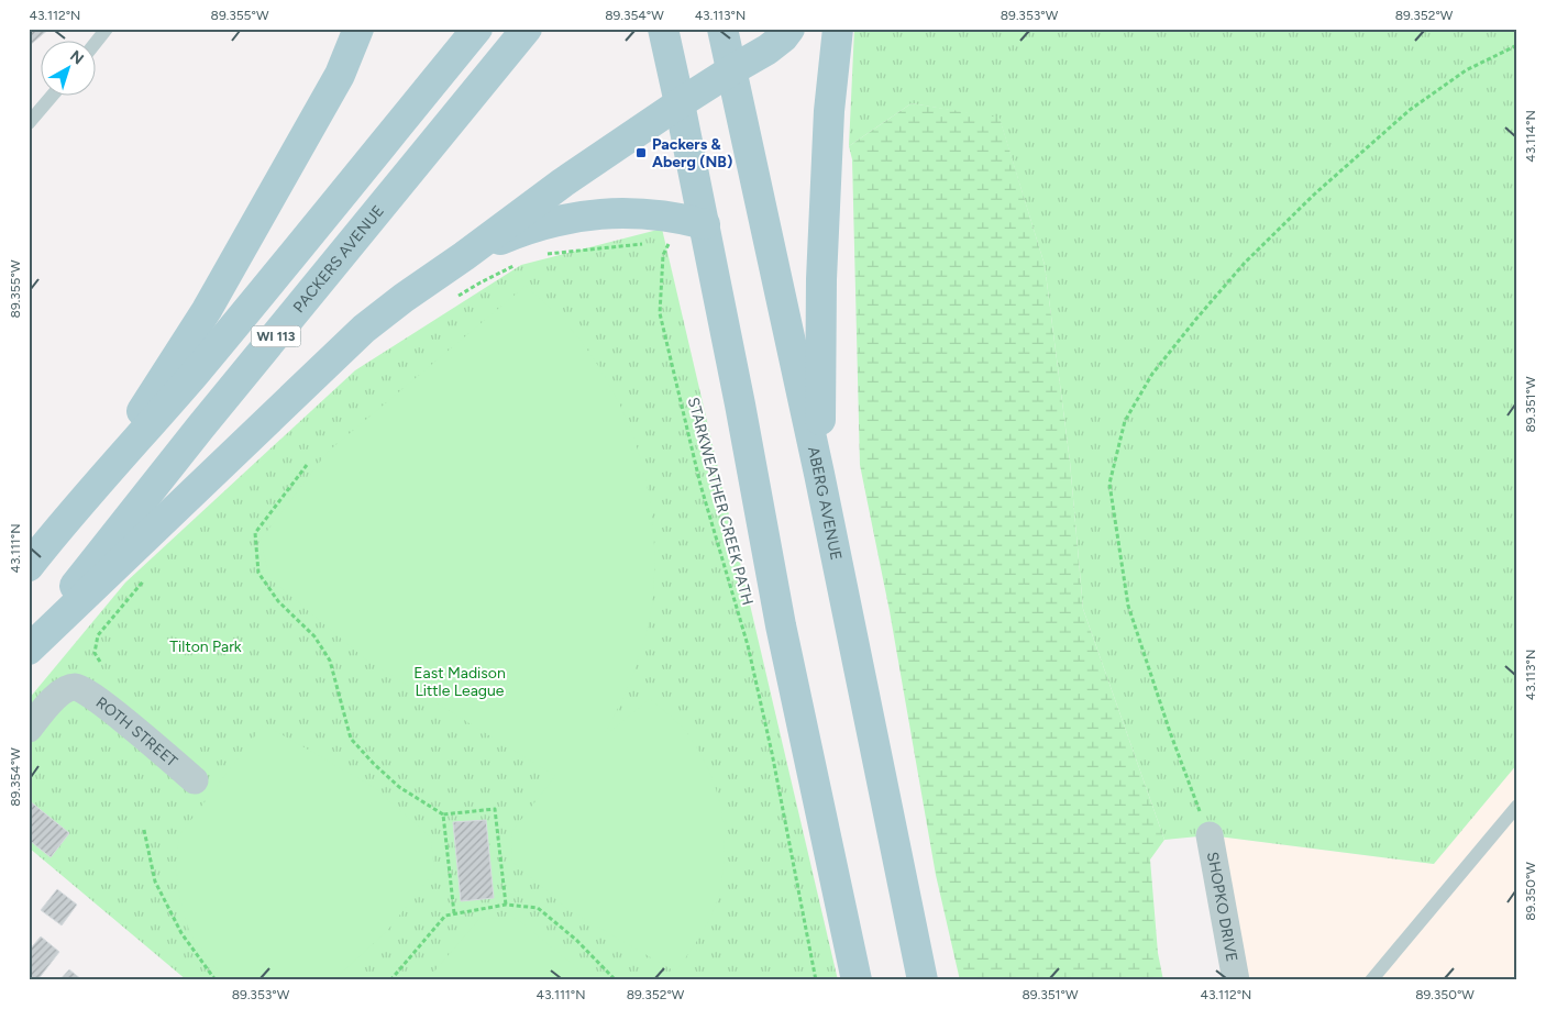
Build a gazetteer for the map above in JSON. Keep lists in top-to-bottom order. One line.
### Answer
{"streets":{"main road":["PACKERS AVENUE","WI 113","ABERG AVENUE"],"street":["ROTH STREET","SHOPKO DRIVE"],"path":["STARKWEATHER CREEK PATH"]},"parks":["Tilton Park","East Madison Little League"],"places":{"transit":["Packers & Aberg (NB)"]},"north":"top right","coordinates":["43.112°N","89.355°W","89.354°W","43.113°N","89.353°W","89.352°W","43.114°N","89.351°W","43.111°N","89.350°W"]}
